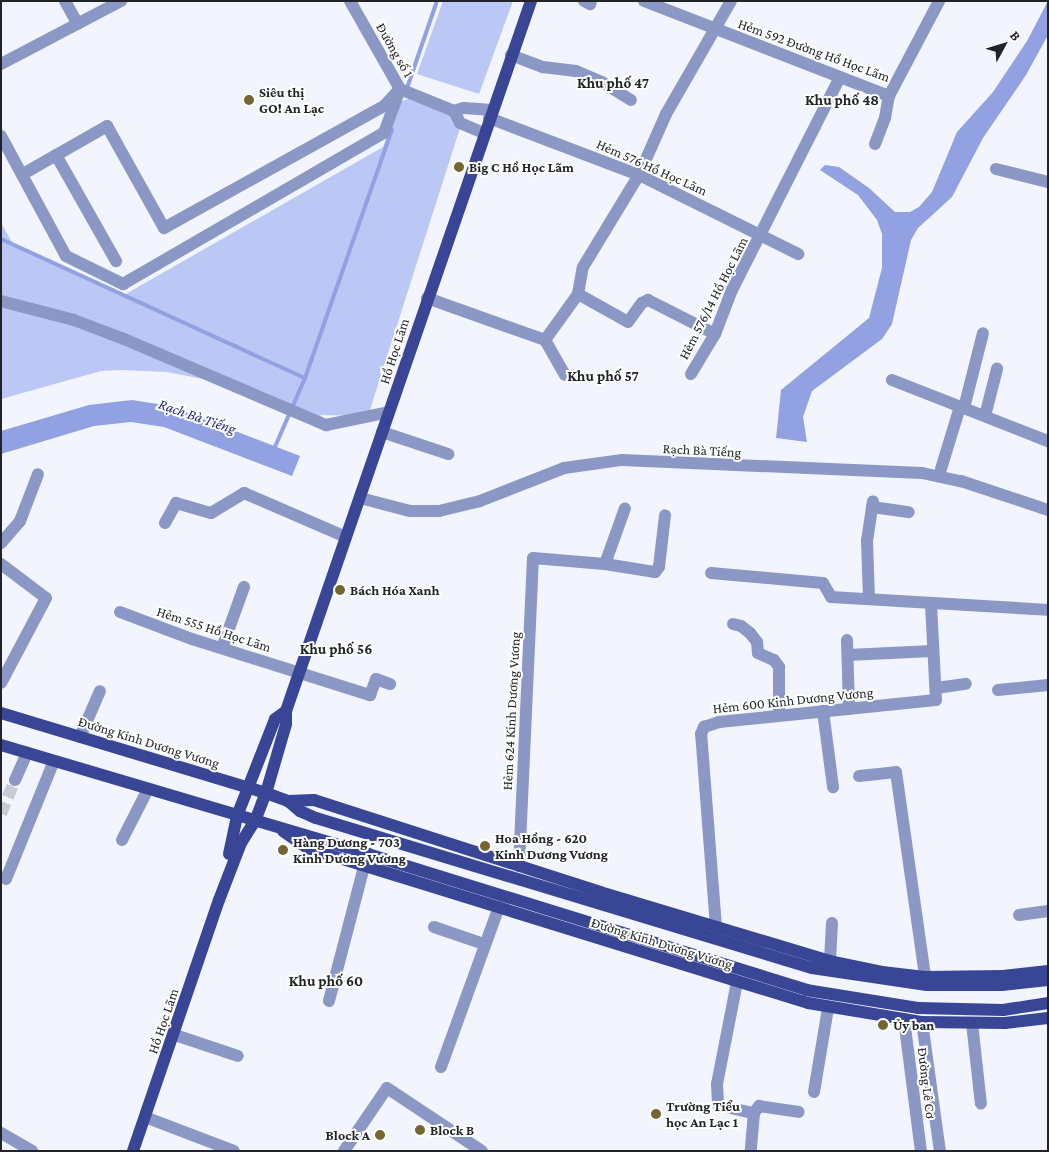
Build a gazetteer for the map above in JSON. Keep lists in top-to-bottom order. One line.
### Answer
{"streets":{"main road":["Hồ Học Lãm","Đường Kinh Dương Vương"],"street":["Đường số 1","Hẻm 592 Đường Hồ Học Lãm","Hẻm 576 Hồ Học Lãm","Hẻm 576/14 Hồ Học Lãm","Rạch Bà Tiếng","Hẻm 555 Hồ Học Lãm","Hẻm 600 Kinh Dương Vương","Hẻm 624 Kinh Dương Vương","Đường Lê Cơ"]},"crossings":[["Đường số 1","Hẻm 576 Hồ Học Lãm"],["Đường số 1","Hồ Học Lãm"],["Hẻm 592 Đường Hồ Học Lãm","Hẻm 576/14 Hồ Học Lãm"],["Hẻm 576 Hồ Học Lãm","Hẻm 576/14 Hồ Học Lãm"],["Hẻm 576 Hồ Học Lãm","Hồ Học Lãm"],["Hồ Học Lãm","Rạch Bà Tiếng"],["Hồ Học Lãm","Hẻm 555 Hồ Học Lãm"],["Hồ Học Lãm","Đường Kinh Dương Vương"],["Hẻm 600 Kinh Dương Vương","Đường Kinh Dương Vương"],["Hẻm 624 Kinh Dương Vương","Đường Kinh Dương Vương"],["Đường Kinh Dương Vương","Đường Lê Cơ"]],"districts":["Khu phố 47","Khu phố 48","Khu phố 57","Khu phố 56","Khu phố 60"],"water":["Rạch Bà Tiếng"],"places":["Siêu thị GO! An Lạc","Big C Hồ Học Lãm","Bách Hóa Xanh","Hoa Hồng - 620 Kinh Dương Vương","Hàng Dương - 703 Kinh Dương Vương","Ủy ban","Trường Tiểu học An Lạc 1","Block B","Block A"],"north":"top right"}
